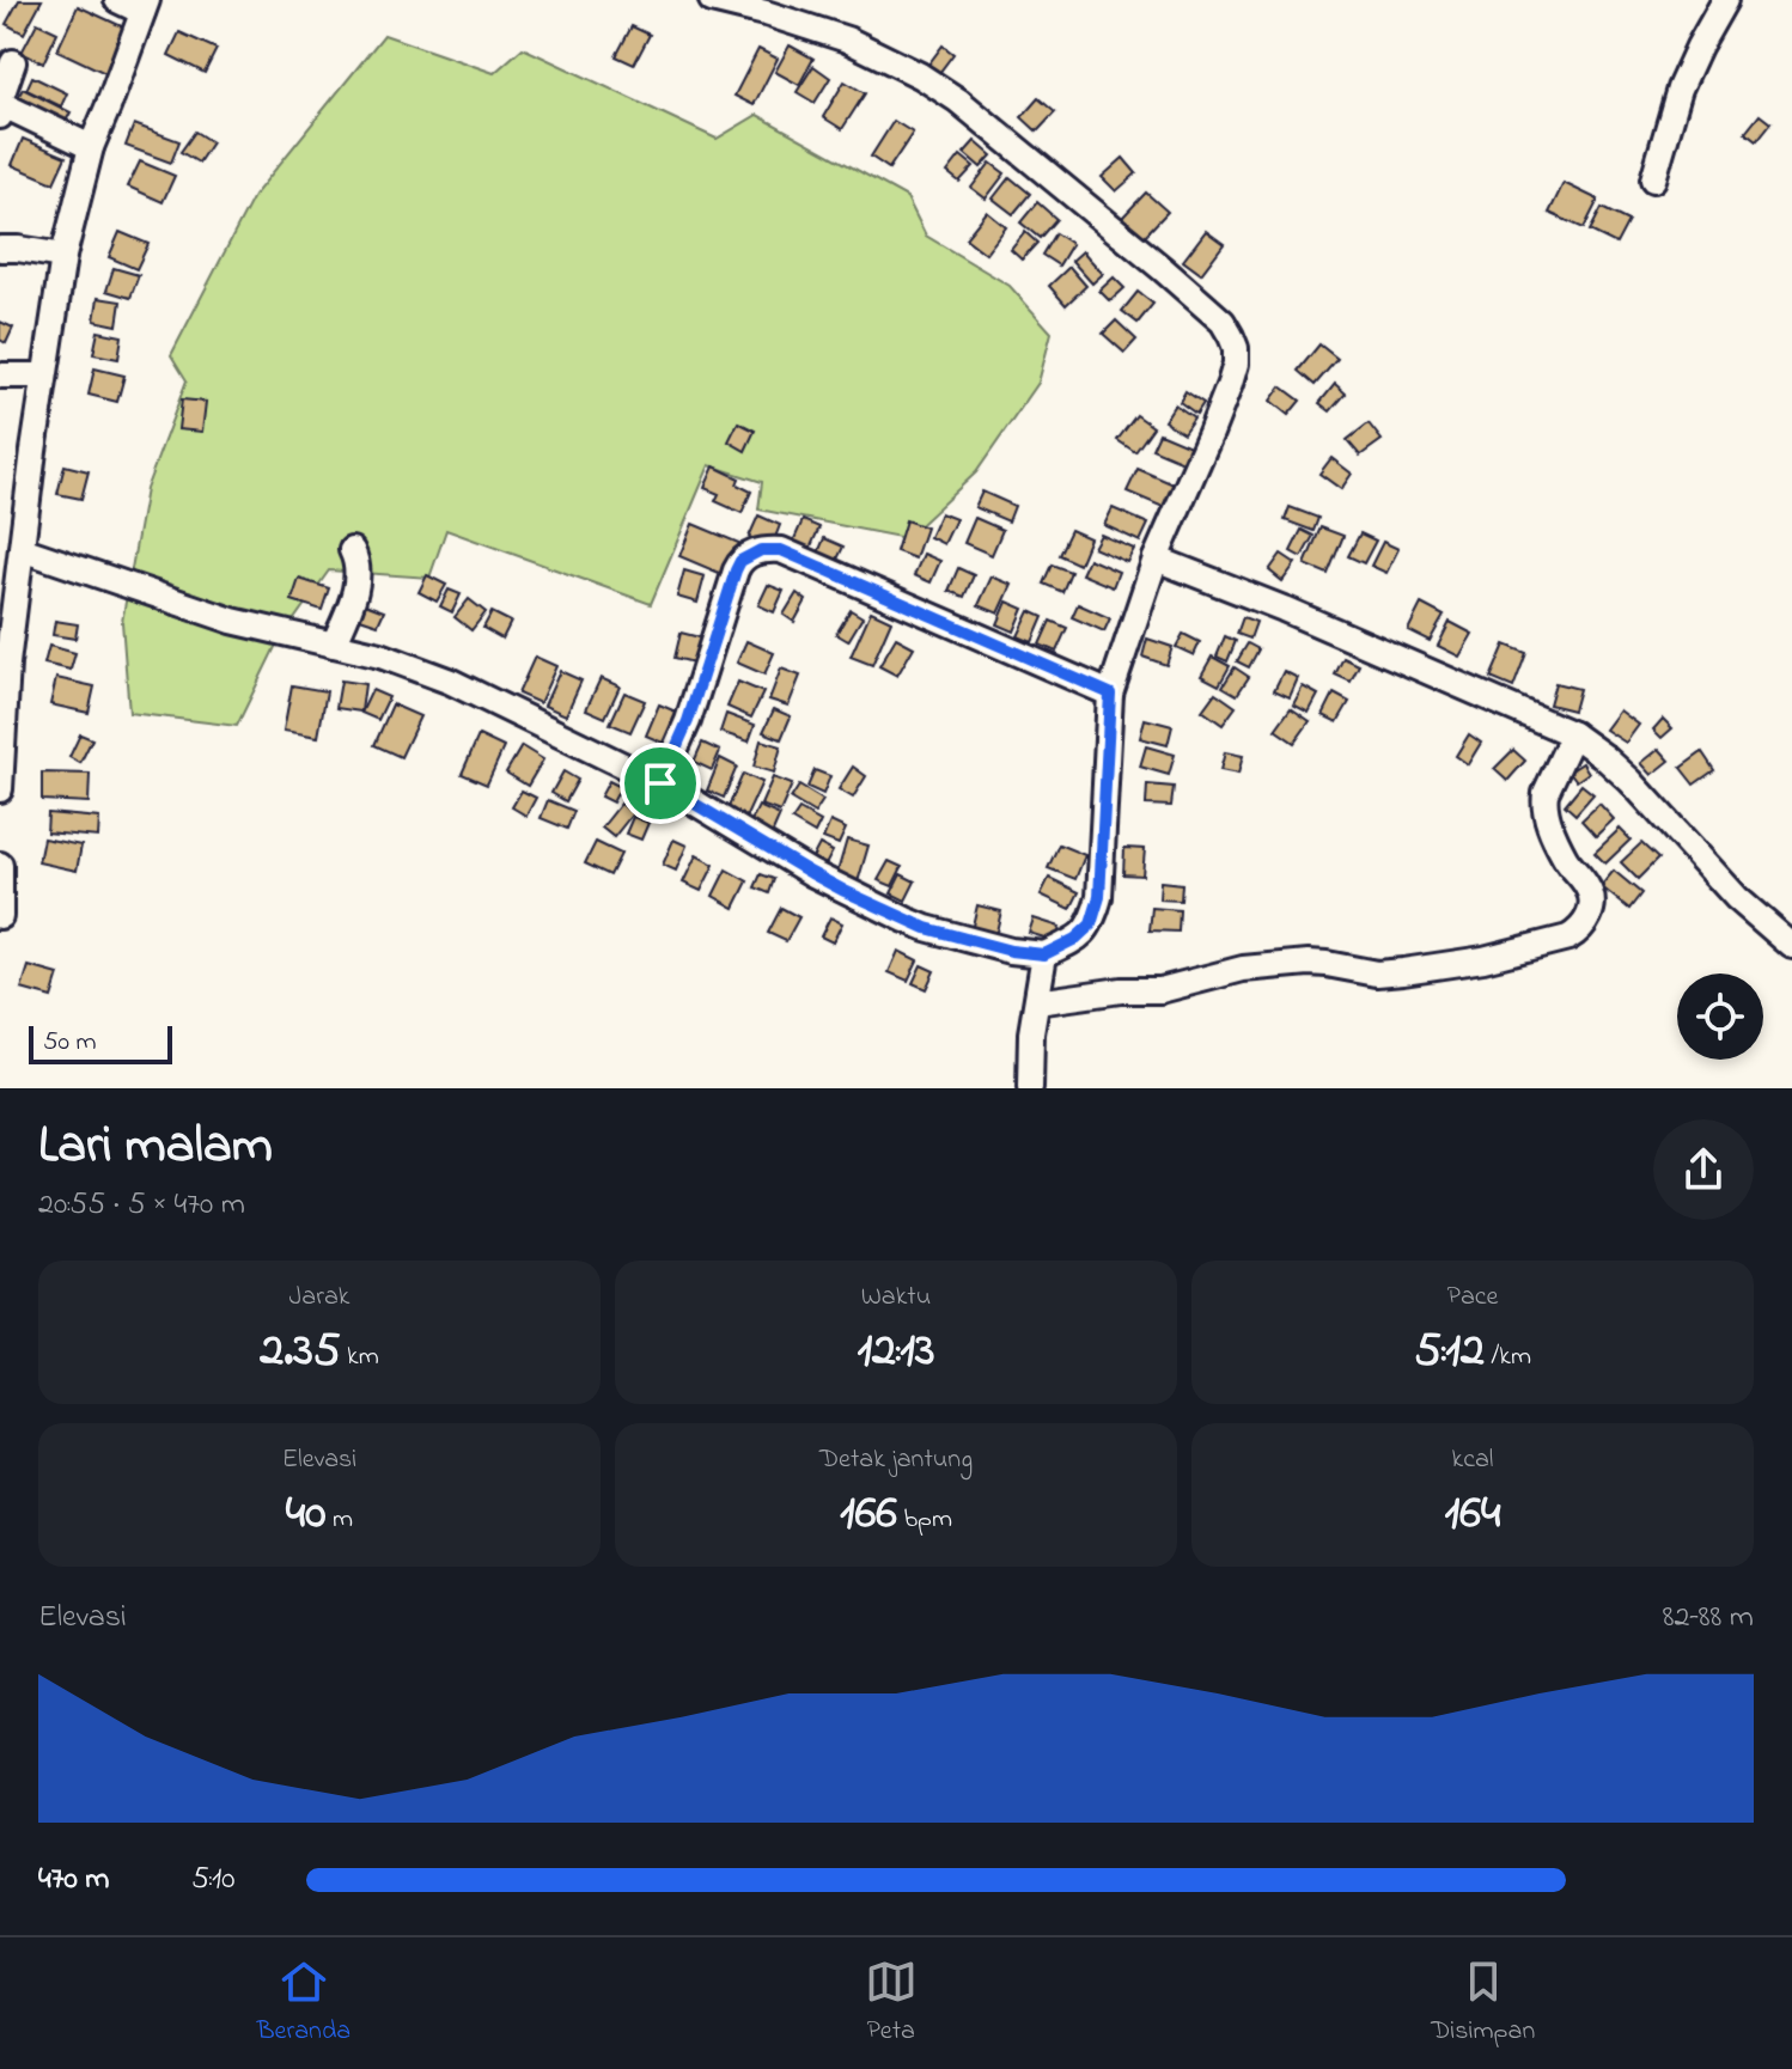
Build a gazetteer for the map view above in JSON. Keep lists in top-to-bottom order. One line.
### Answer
{"scale_bar":"50 m","page":{"scale":"50 m","heading":["Lari malam","20:55 · 5 × 470 m"],"stats":[["Jarak","2.35 km"],["Waktu","12:13"],["Pace","5:12 /km"],["Elevasi","40 m"],["Detak jantung","166 bpm"],["kcal","164"]],"chart":["Elevasi","82–88 m"],"list":[{"name":"470 m","note":"5:10"}],"tabs":["Beranda","Peta","Disimpan"]}}
